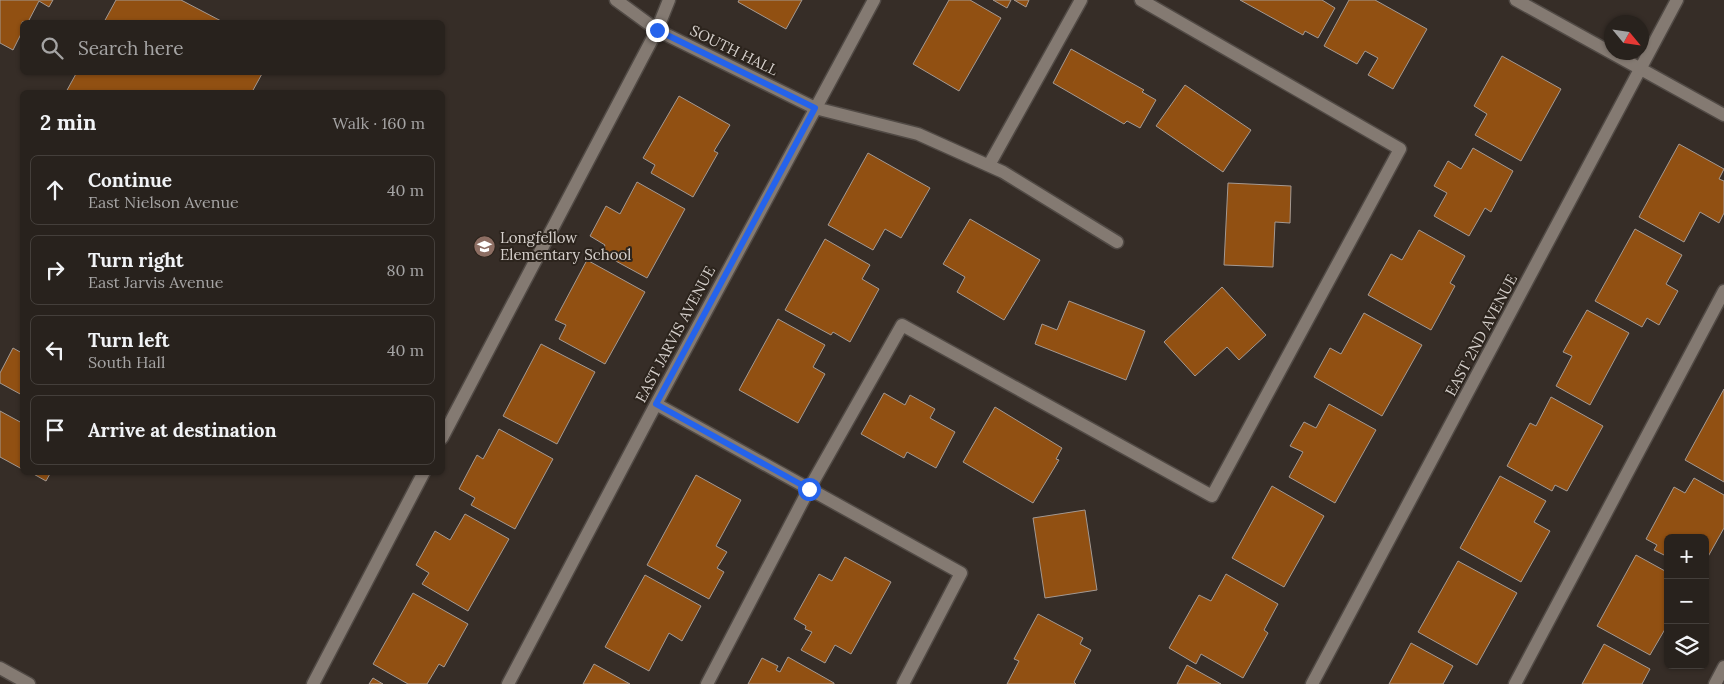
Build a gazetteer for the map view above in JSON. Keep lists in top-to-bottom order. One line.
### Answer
{"streets":{"street":["SOUTH HALL","EAST JARVIS AVENUE","EAST 2ND AVENUE"]},"crossings":[["SOUTH HALL","EAST JARVIS AVENUE"]],"places":{"school or university":["Longfellow Elementary School"]},"north":"bottom right","page":{"search":"Search here","heading":["2 min","Walk · 160 m"],"list":[["Continue","East Nielson Avenue","40 m"],["Turn right","East Jarvis Avenue","80 m"],["Turn left","South Hall","40 m"],"Arrive at destination"],"map_buttons":["+","−"]}}
